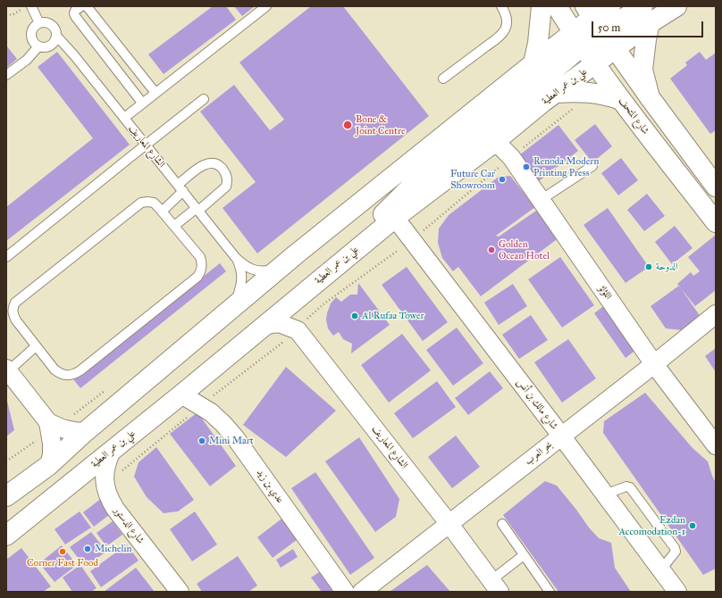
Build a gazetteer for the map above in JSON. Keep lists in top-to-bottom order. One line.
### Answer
{"streets":{"main road":["علي بن عمر العطية","شارع المتحف"],"street":["الشارع المعاريف","اللؤلؤ","شارع مالك بن أنس","بحر العرب","عدي بن زيد","شارع الدستور"]},"crossings":[["علي بن عمر العطية","شارع المتحف"],["علي بن عمر العطية","الشارع المعاريف"],["علي بن عمر العطية","اللؤلؤ"],["علي بن عمر العطية","شارع مالك بن أنس"],["علي بن عمر العطية","عدي بن زيد"],["علي بن عمر العطية","شارع الدستور"],["الشارع المعاريف","بحر العرب"],["اللؤلؤ","بحر العرب"],["شارع مالك بن أنس","بحر العرب"]],"places":["Bone & Joint Centre","Renoda Modern Printing Press","Future Car Showroom","Golden Ocean Hotel","الدوحة","Al Rufaa Tower","Mini Mart","Ezdan Accomodation-1","Michelin","Corner Fast Food"],"scale_bar":"50 m"}
